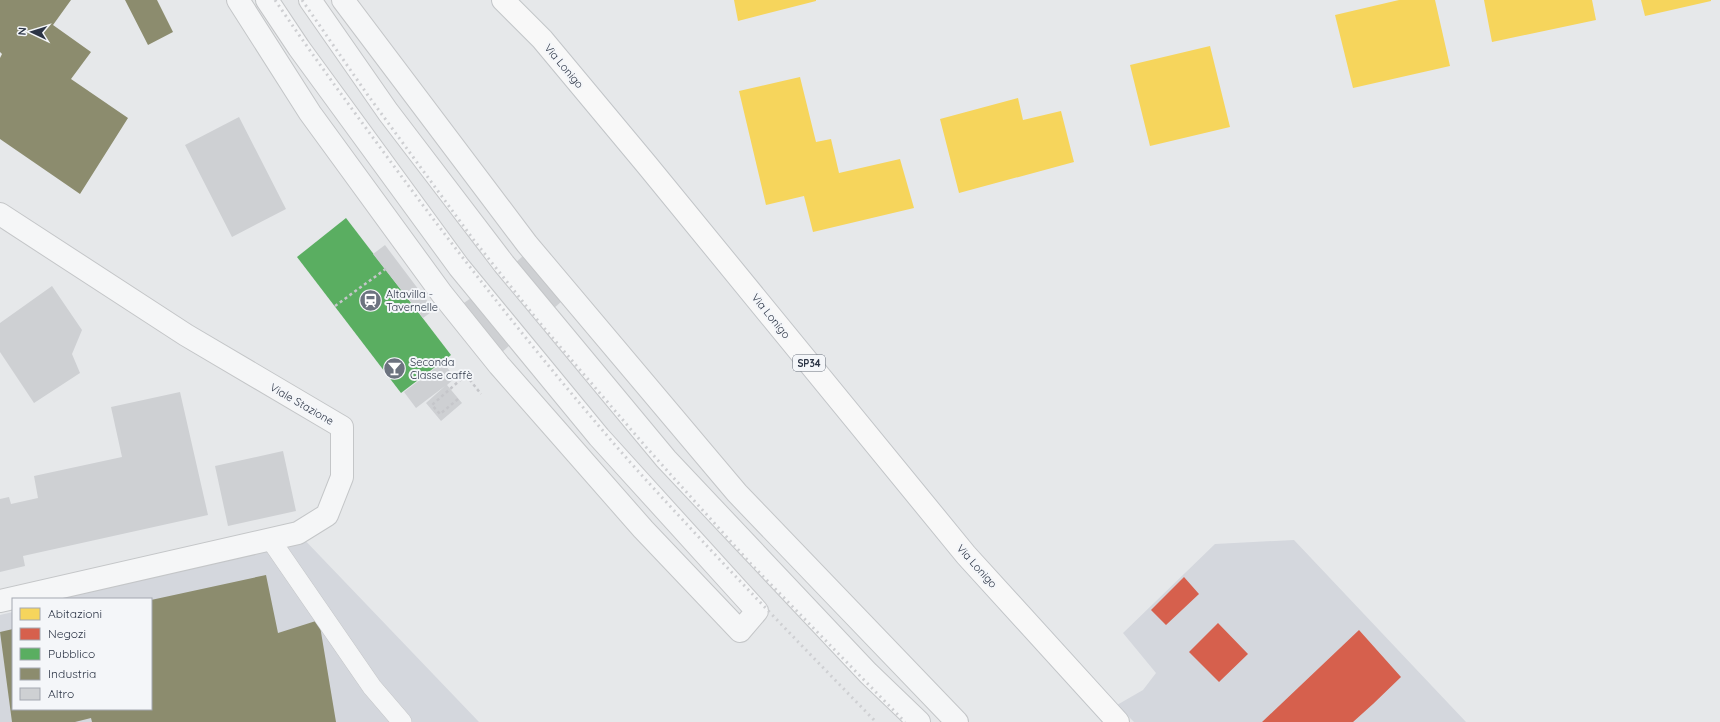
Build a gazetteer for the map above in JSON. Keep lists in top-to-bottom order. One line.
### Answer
{"streets":{"main road":["Via Lonigo","SP34"],"street":["Viale Stazione"]},"places":{"station":["Altavilla - Tavernelle"],"bar":["Seconda Classe caffè"]},"legend":["Abitazioni","Negozi","Pubblico","Industria","Altro"],"north":"left"}
